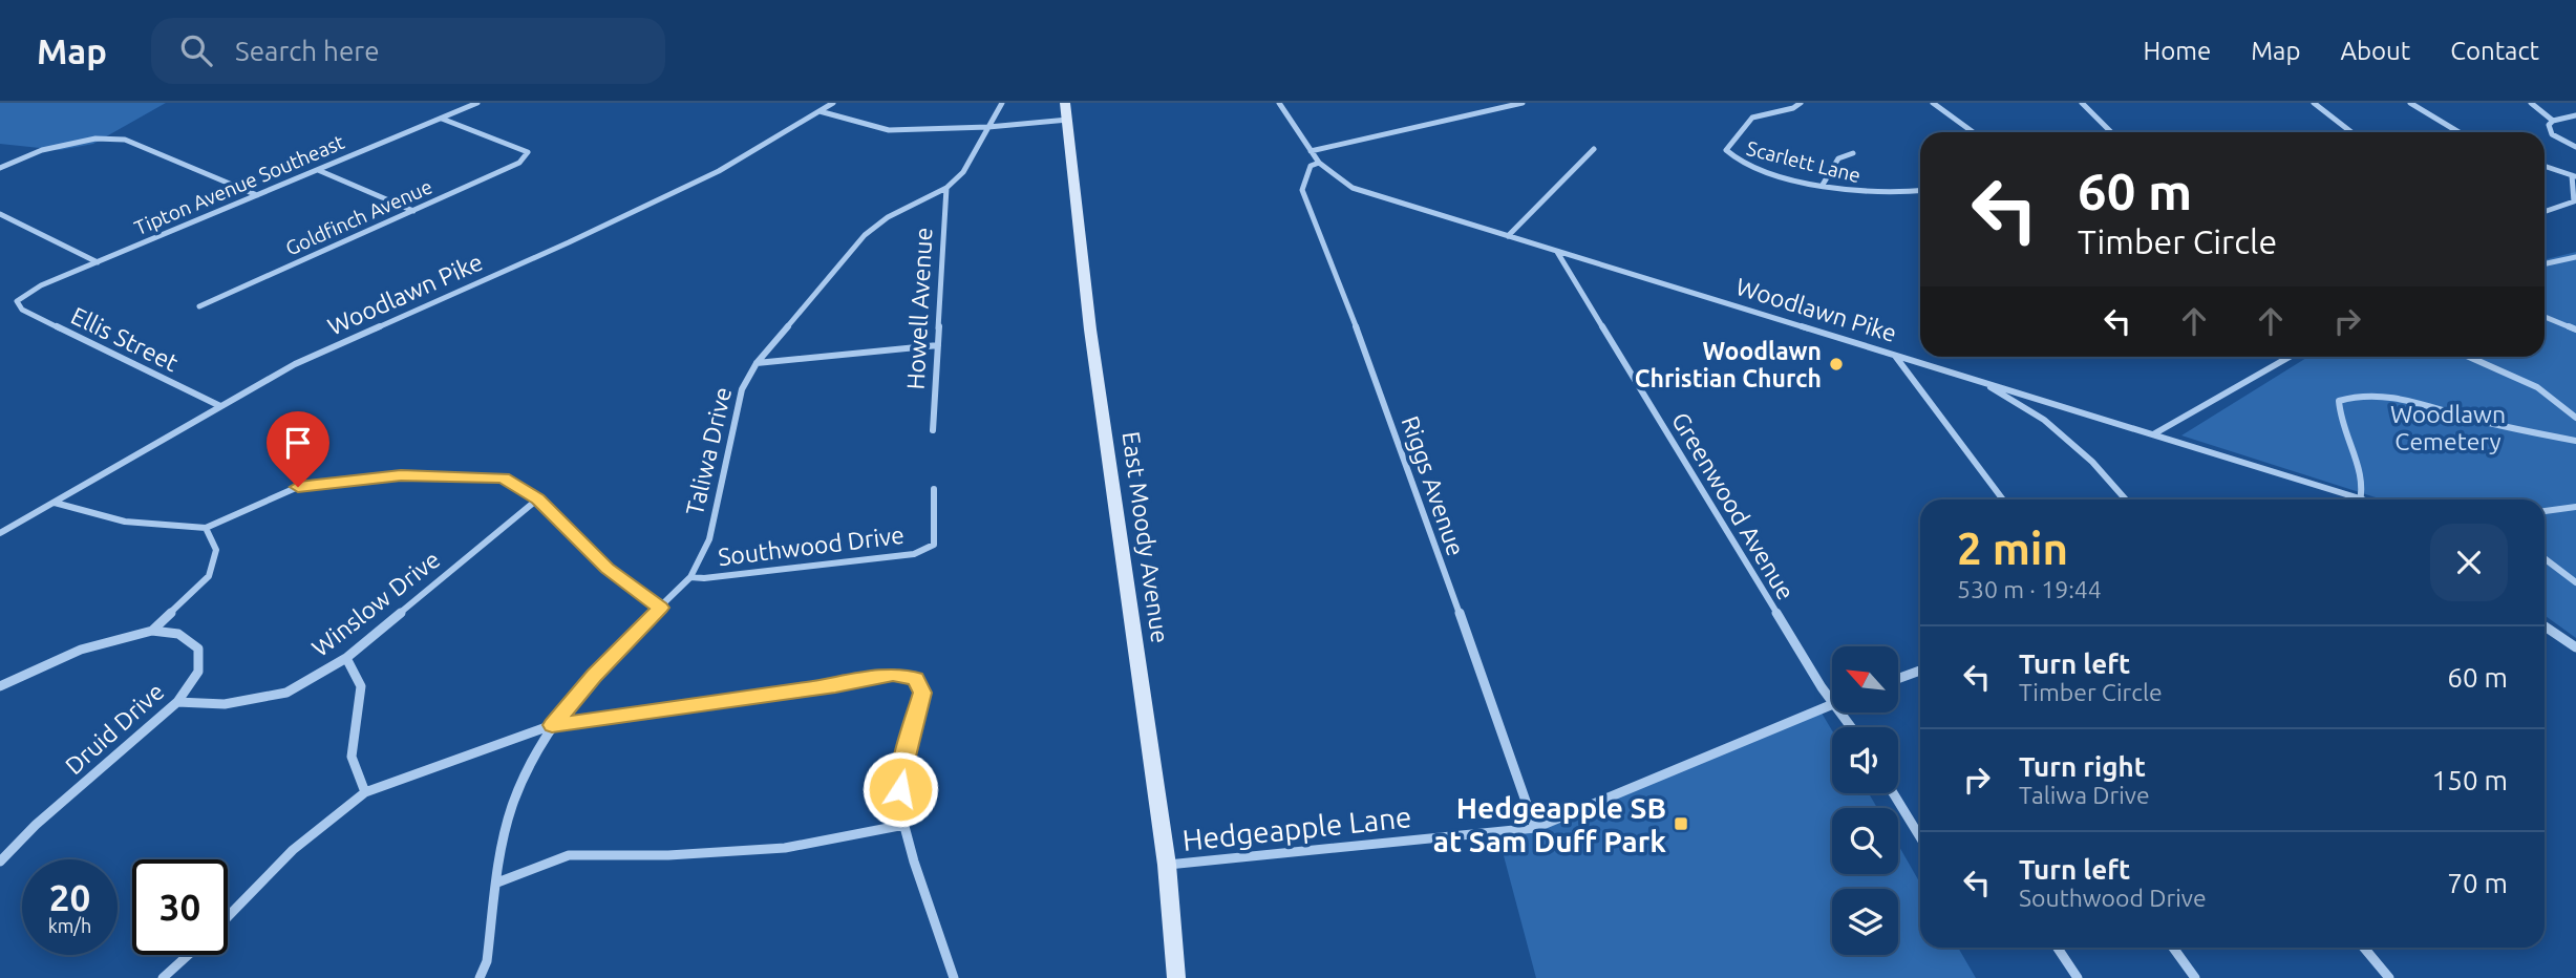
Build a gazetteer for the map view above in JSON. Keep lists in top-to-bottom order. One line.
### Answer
{"streets":{"main road":["East Moody Avenue"],"street":["Scarlett Lane","Tipton Avenue Southeast","Goldfinch Avenue","Woodlawn Pike","Howell Avenue","Ellis Street","Taliwa Drive","Riggs Avenue","Greenwood Avenue","Southwood Drive","Winslow Drive","Druid Drive","Hedgeapple Lane"]},"crossings":[["Tipton Avenue Southeast","Goldfinch Avenue"],["Tipton Avenue Southeast","Ellis Street"],["Woodlawn Pike","Ellis Street"],["Woodlawn Pike","Riggs Avenue"],["Woodlawn Pike","Greenwood Avenue"],["Howell Avenue","Taliwa Drive"],["Taliwa Drive","Southwood Drive"],["Riggs Avenue","Hedgeapple Lane"],["East Moody Avenue","Hedgeapple Lane"],["Winslow Drive","Druid Drive"]],"parks":["Woodlawn Cemetery"],"places":{"other":["Woodlawn Christian Church"],"transit":["Hedgeapple SB at Sam Duff Park"]},"north":"top left","page":{"header":"Map","search":"Search here","nav":["Home","Map","About","Contact"],"turn":["60 m","Timber Circle"],"heading":["2 min","530 m · 19:44"],"list":[{"name":"Turn left","note":"Timber Circle","value":"60 m"},{"name":"Turn right","note":"Taliwa Drive","value":"150 m"},{"name":"Turn left","note":"Southwood Drive","value":"70 m"}],"speed":"20 km/h","limit":"30"}}
